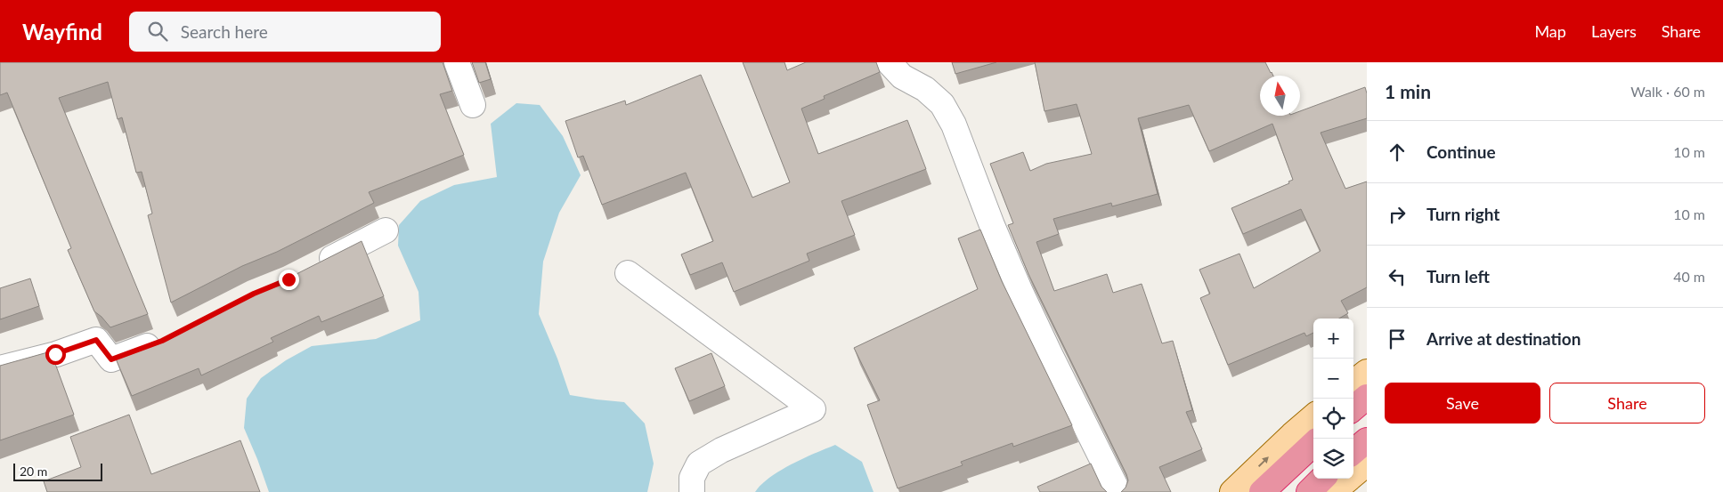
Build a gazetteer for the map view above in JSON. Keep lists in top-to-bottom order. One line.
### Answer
{"scale_bar":"20 m","north":"top","page":{"header":"Wayfind","search":"Search here","nav":["Map","Layers","Share"],"heading":["1 min","Walk · 60 m"],"list":[["Continue","10 m"],["Turn right","10 m"],["Turn left","40 m"],"Arrive at destination"],"map_buttons":["+","−"],"buttons":["Save","Share"],"scale":"20 m"}}
